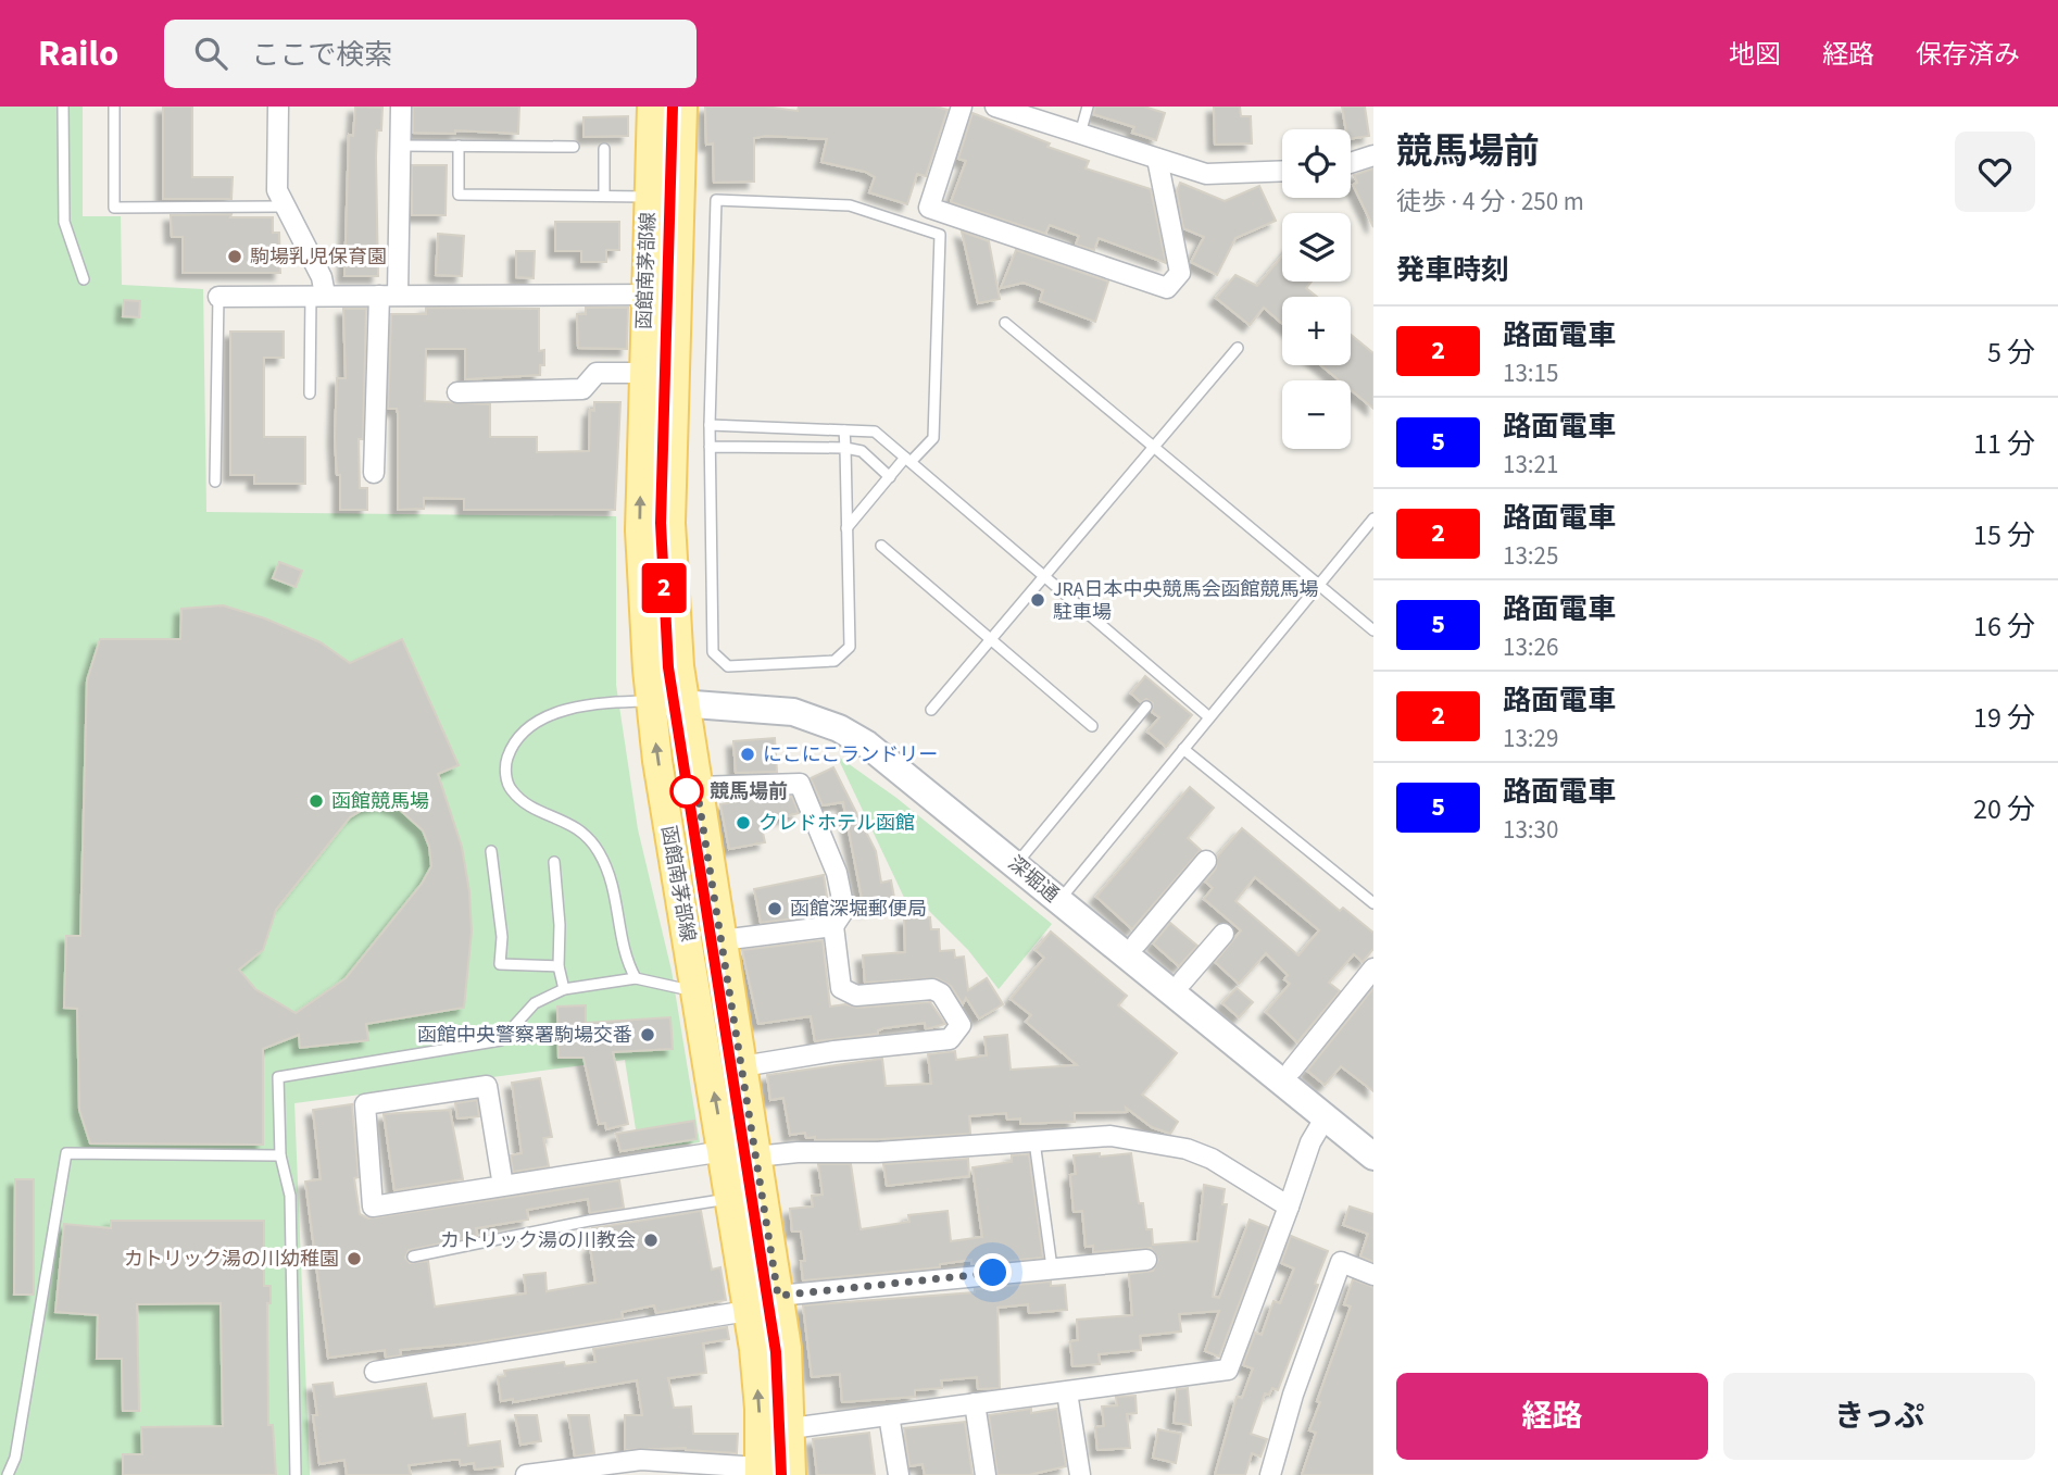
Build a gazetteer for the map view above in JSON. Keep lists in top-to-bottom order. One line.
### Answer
{"streets":{"main road":["函館南茅部線"],"street":["深堀通"]},"crossings":[["函館南茅部線","深堀通"]],"places":["駒場乳児保育園","JRA日本中央競馬会函館競馬場 駐車場","にこにこランドリー","競馬場前","函館競馬場","クレドホテル函館","函館深堀郵便局","函館中央警察署駒場交番","カトリック湯の川教会","カトリック湯の川幼稚園"],"lines":["tram line 2"],"page":{"header":"Railo","search":"ここで検索","nav":["地図","経路","保存済み"],"on_map":"2","heading":[["競馬場前","徒歩 · 4 分 · 250 m"],"発車時刻"],"map_buttons":["+","−"],"list":[{"mark":"2","name":"路面電車","note":"13:15","value":"5 分"},{"mark":"5","name":"路面電車","note":"13:21","value":"11 分"},{"mark":"2","name":"路面電車","note":"13:25","value":"15 分"},{"mark":"5","name":"路面電車","note":"13:26","value":"16 分"},{"mark":"2","name":"路面電車","note":"13:29","value":"19 分"},{"mark":"5","name":"路面電車","note":"13:30","value":"20 分"}],"buttons":["経路","きっぷ"]}}
